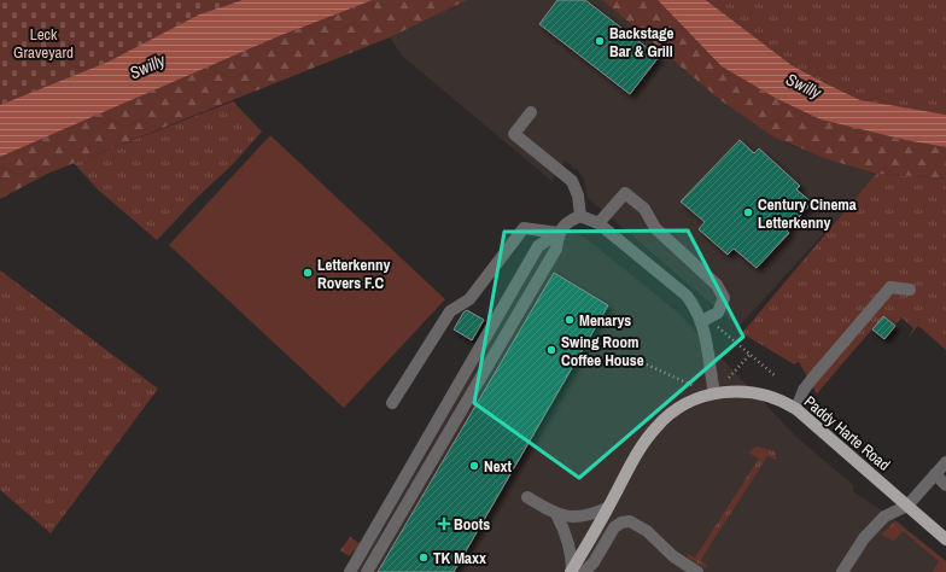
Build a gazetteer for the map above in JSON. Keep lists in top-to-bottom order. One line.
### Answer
{"streets":{"main road":["Paddy Harte Road"]},"water":["Swilly"],"parks":["Leck Graveyard"],"places":{"other":["Backstage Bar & Grill","Century Cinema Letterkenny","Letterkenny Rovers F.C","Menarys","Swing Room Coffee House","Next","TK Maxx"],"health":["Boots"]}}
